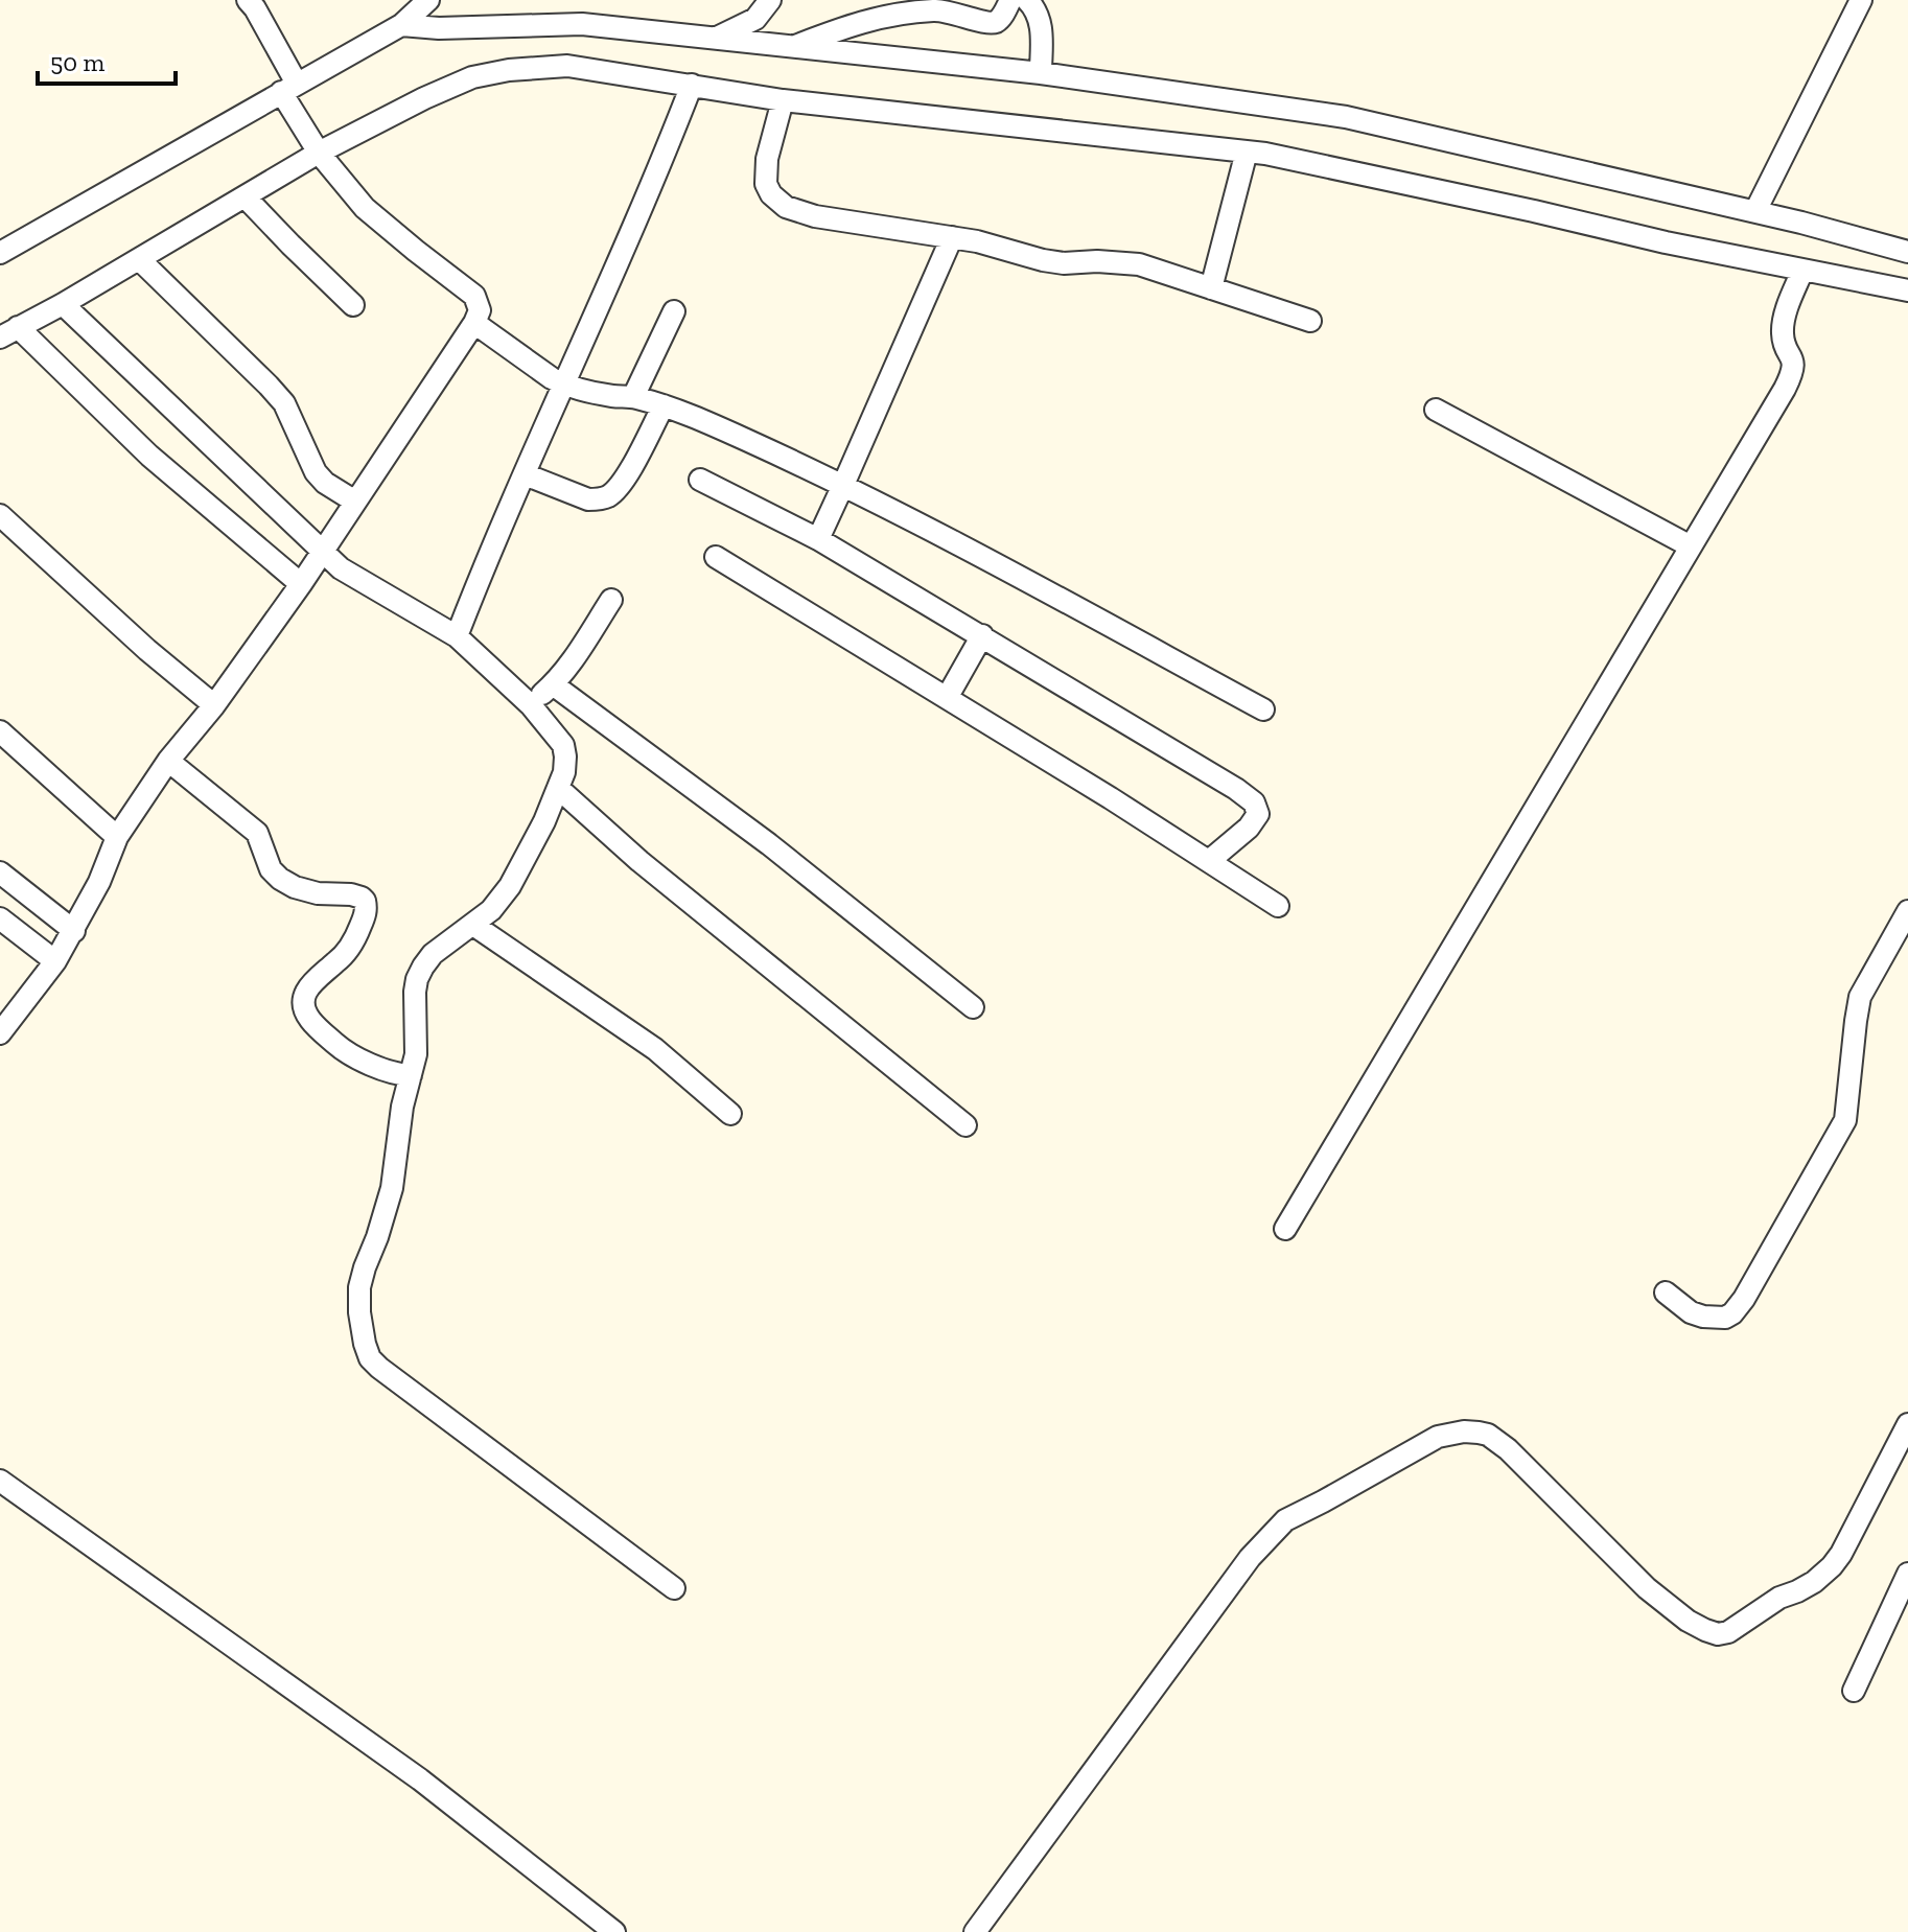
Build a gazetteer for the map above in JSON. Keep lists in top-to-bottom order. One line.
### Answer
{"scale_bar":"50 m"}
